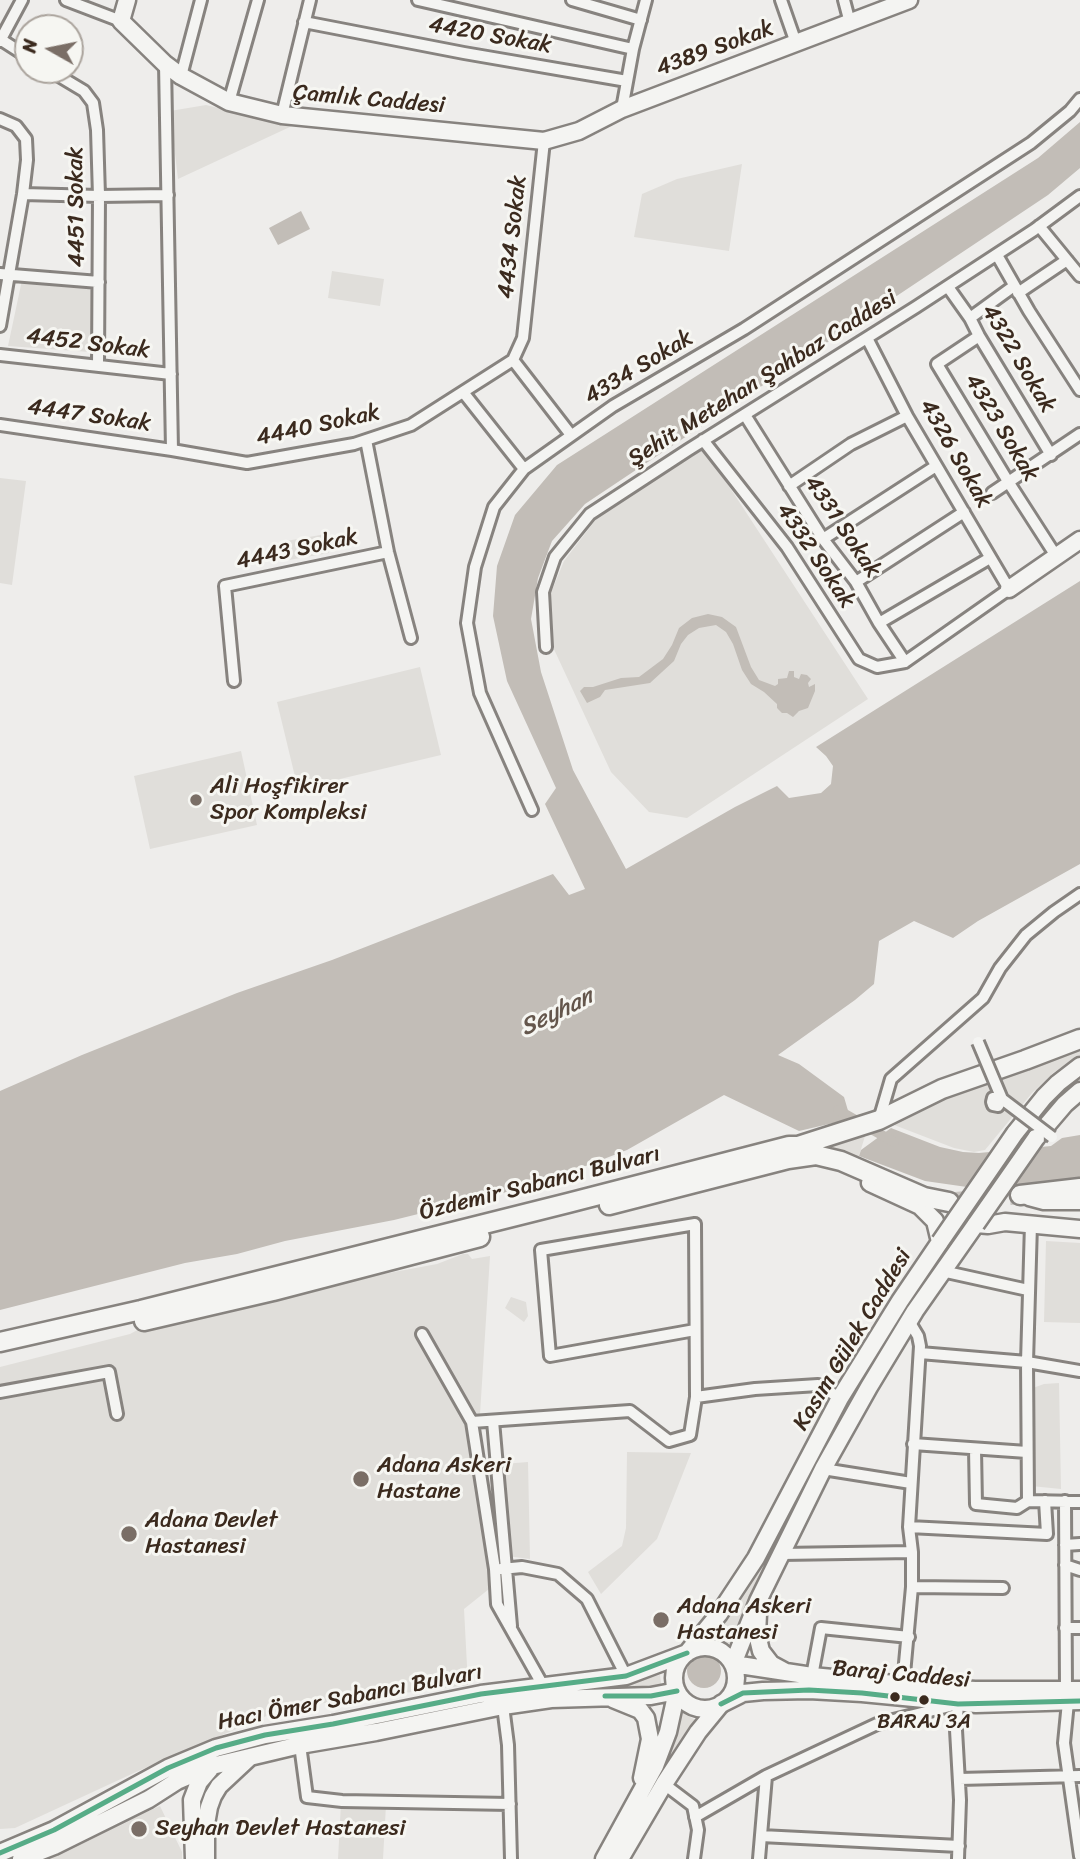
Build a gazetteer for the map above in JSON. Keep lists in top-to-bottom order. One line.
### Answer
{"streets":{"main road":["4389 Sokak","Çamlık Caddesi","Özdemir Sabancı Bulvarı","Kasım Gülek Caddesi","Baraj Caddesi","Hacı Ömer Sabancı Bulvarı"],"street":["4420 Sokak","4451 Sokak","4434 Sokak","4452 Sokak","4322 Sokak","4334 Sokak","Şehit Metehan Şahbaz Caddesi","4447 Sokak","4440 Sokak","4323 Sokak","4326 Sokak","4331 Sokak","4443 Sokak","4332 Sokak"]},"crossings":[["4389 Sokak","Çamlık Caddesi"],["Çamlık Caddesi","4434 Sokak"],["4451 Sokak","4452 Sokak"],["4434 Sokak","4440 Sokak"],["4322 Sokak","Şehit Metehan Şahbaz Caddesi"],["4322 Sokak","4323 Sokak"],["Şehit Metehan Şahbaz Caddesi","4326 Sokak"],["Şehit Metehan Şahbaz Caddesi","4331 Sokak"],["Şehit Metehan Şahbaz Caddesi","4332 Sokak"],["4447 Sokak","4440 Sokak"],["4331 Sokak","4332 Sokak"],["Kasım Gülek Caddesi","Baraj Caddesi"],["Kasım Gülek Caddesi","Hacı Ömer Sabancı Bulvarı"],["Baraj Caddesi","Hacı Ömer Sabancı Bulvarı"]],"water":["Seyhan"],"places":["Ali Hoşfikirer Spor Kompleksi","Adana Askeri Hastane","Adana Devlet Hastanesi","Adana Askeri Hastanesi","BARAJ 3A","Seyhan Devlet Hastanesi"],"north":"left"}
